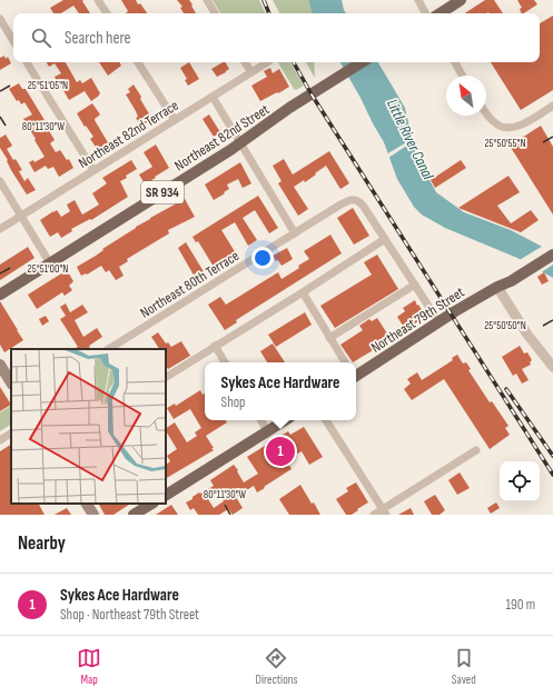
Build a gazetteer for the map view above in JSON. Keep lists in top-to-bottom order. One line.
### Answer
{"streets":{"main road":["Northeast 82nd Street","SR 934","Northeast 79th Street"],"street":["Northeast 82nd Terrace","Northeast 80th Terrace"]},"water":["Little River Canal"],"north":"top left","page":{"search":"Search here","popup":["Sykes Ace Hardware","Shop"],"pins":"1","heading":"Nearby","list":[{"mark":"1","name":"Sykes Ace Hardware","note":"Shop · Northeast 79th Street","value":"190 m"}],"nav":["Map","Directions","Saved"]},"coordinates":["25°51'05\"N","80°11'30\"W","25°50'55\"N","25°51'00\"N","25°50'50\"N"]}
